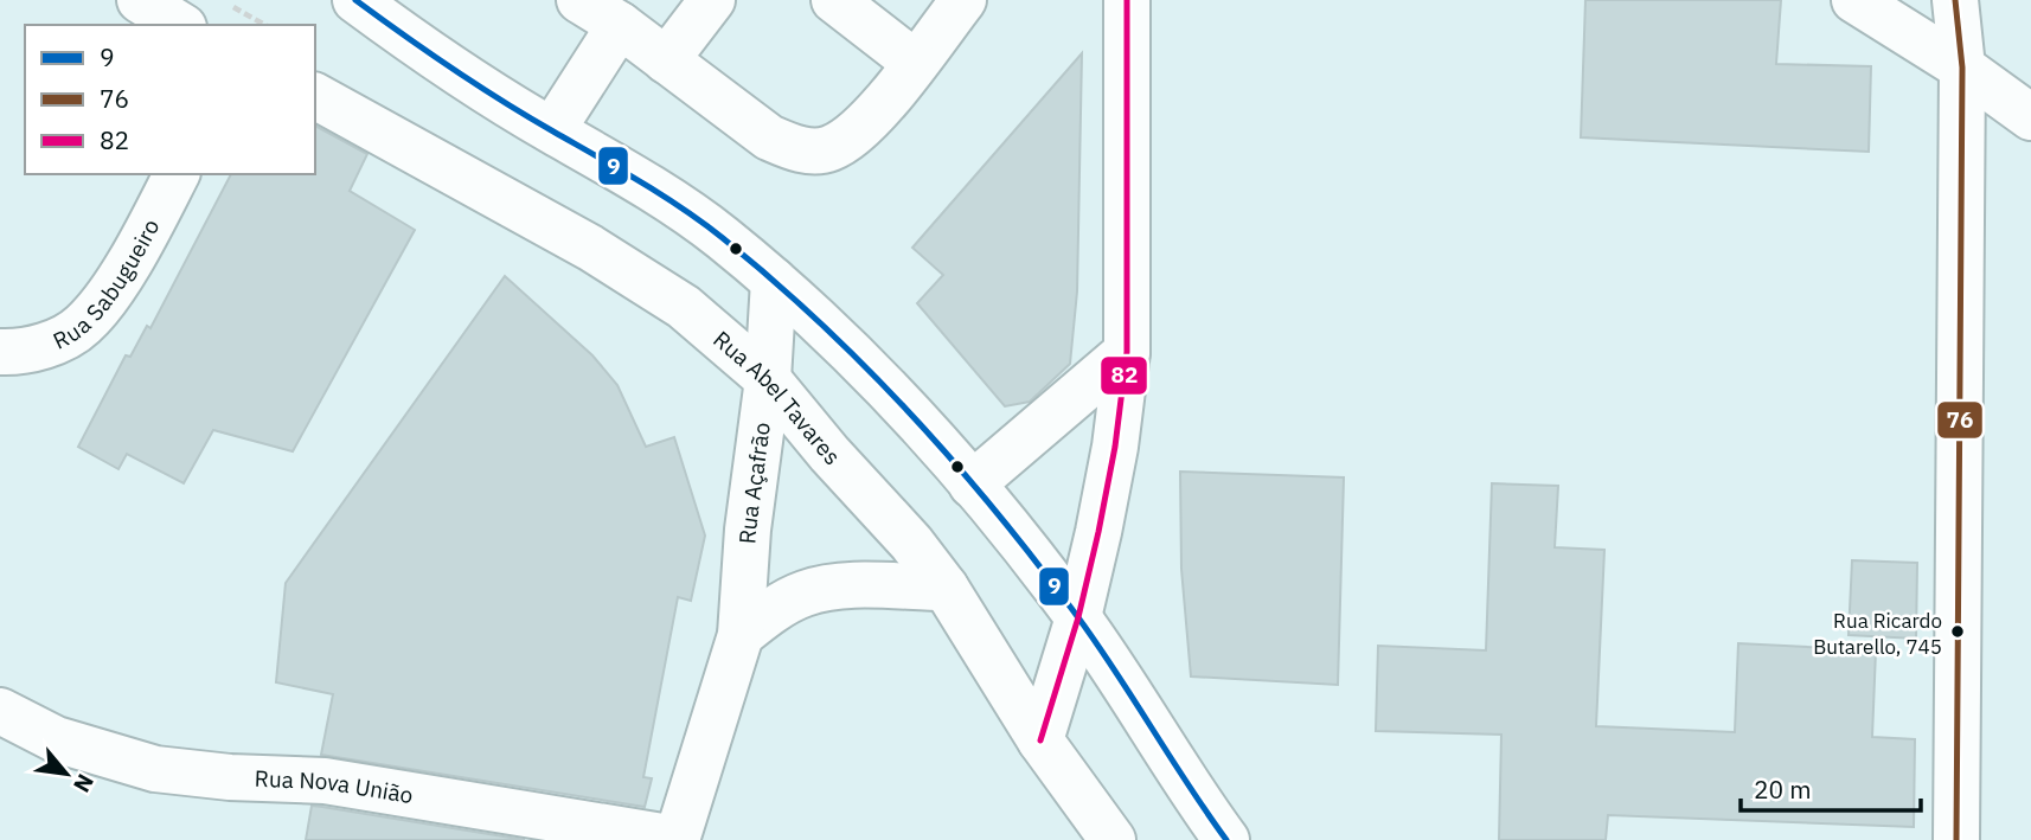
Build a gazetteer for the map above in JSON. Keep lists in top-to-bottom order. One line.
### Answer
{"streets":{"street":["Rua Sabugueiro","Rua Abel Tavares","Rua Açafrão","Rua Nova União"]},"crossings":[["Rua Abel Tavares","Rua Açafrão"],["Rua Açafrão","Rua Nova União"]],"places":["Rua Ricardo Butarello, 745"],"lines":["transit line 9","transit line 76","transit line 82"],"legend":["9","76","82"],"scale_bar":"20 m","north":"bottom right"}
